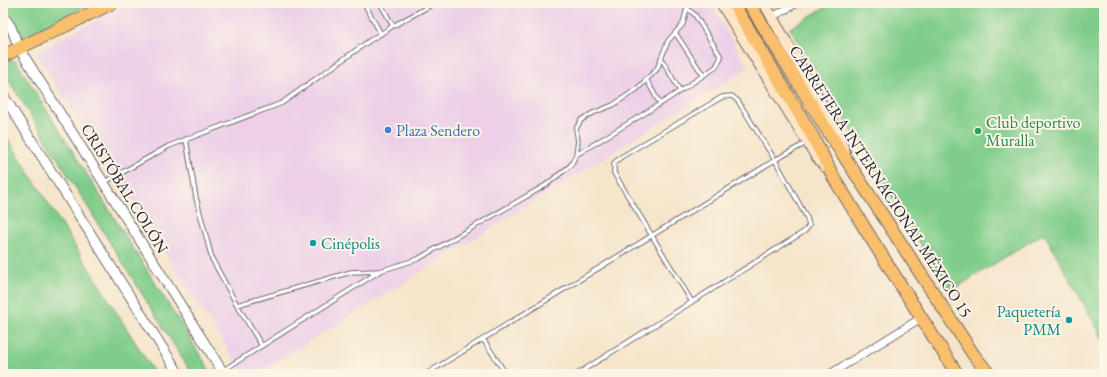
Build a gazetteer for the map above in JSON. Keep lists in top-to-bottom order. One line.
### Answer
{"streets":{"main road":["CARRETERA INTERNACIONAL MÉXICO 15"],"street":["CRISTÓBAL COLÓN"]},"places":["Plaza Sendero","Club deportivo Muralla","Cinépolis","Paquetería PMM"]}
